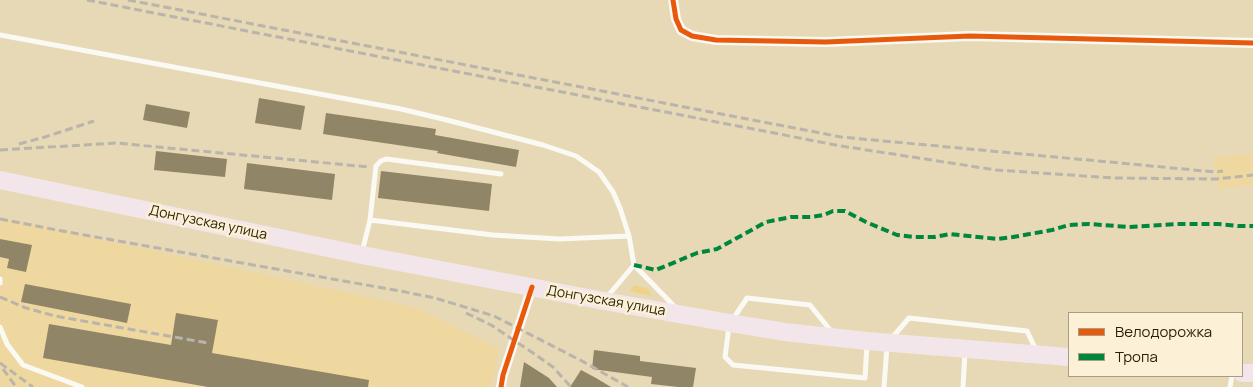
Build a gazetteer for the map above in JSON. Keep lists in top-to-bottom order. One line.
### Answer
{"streets":{"highway":["Донгузская улица"]},"legend":["Велодорожка","Тропа"]}
